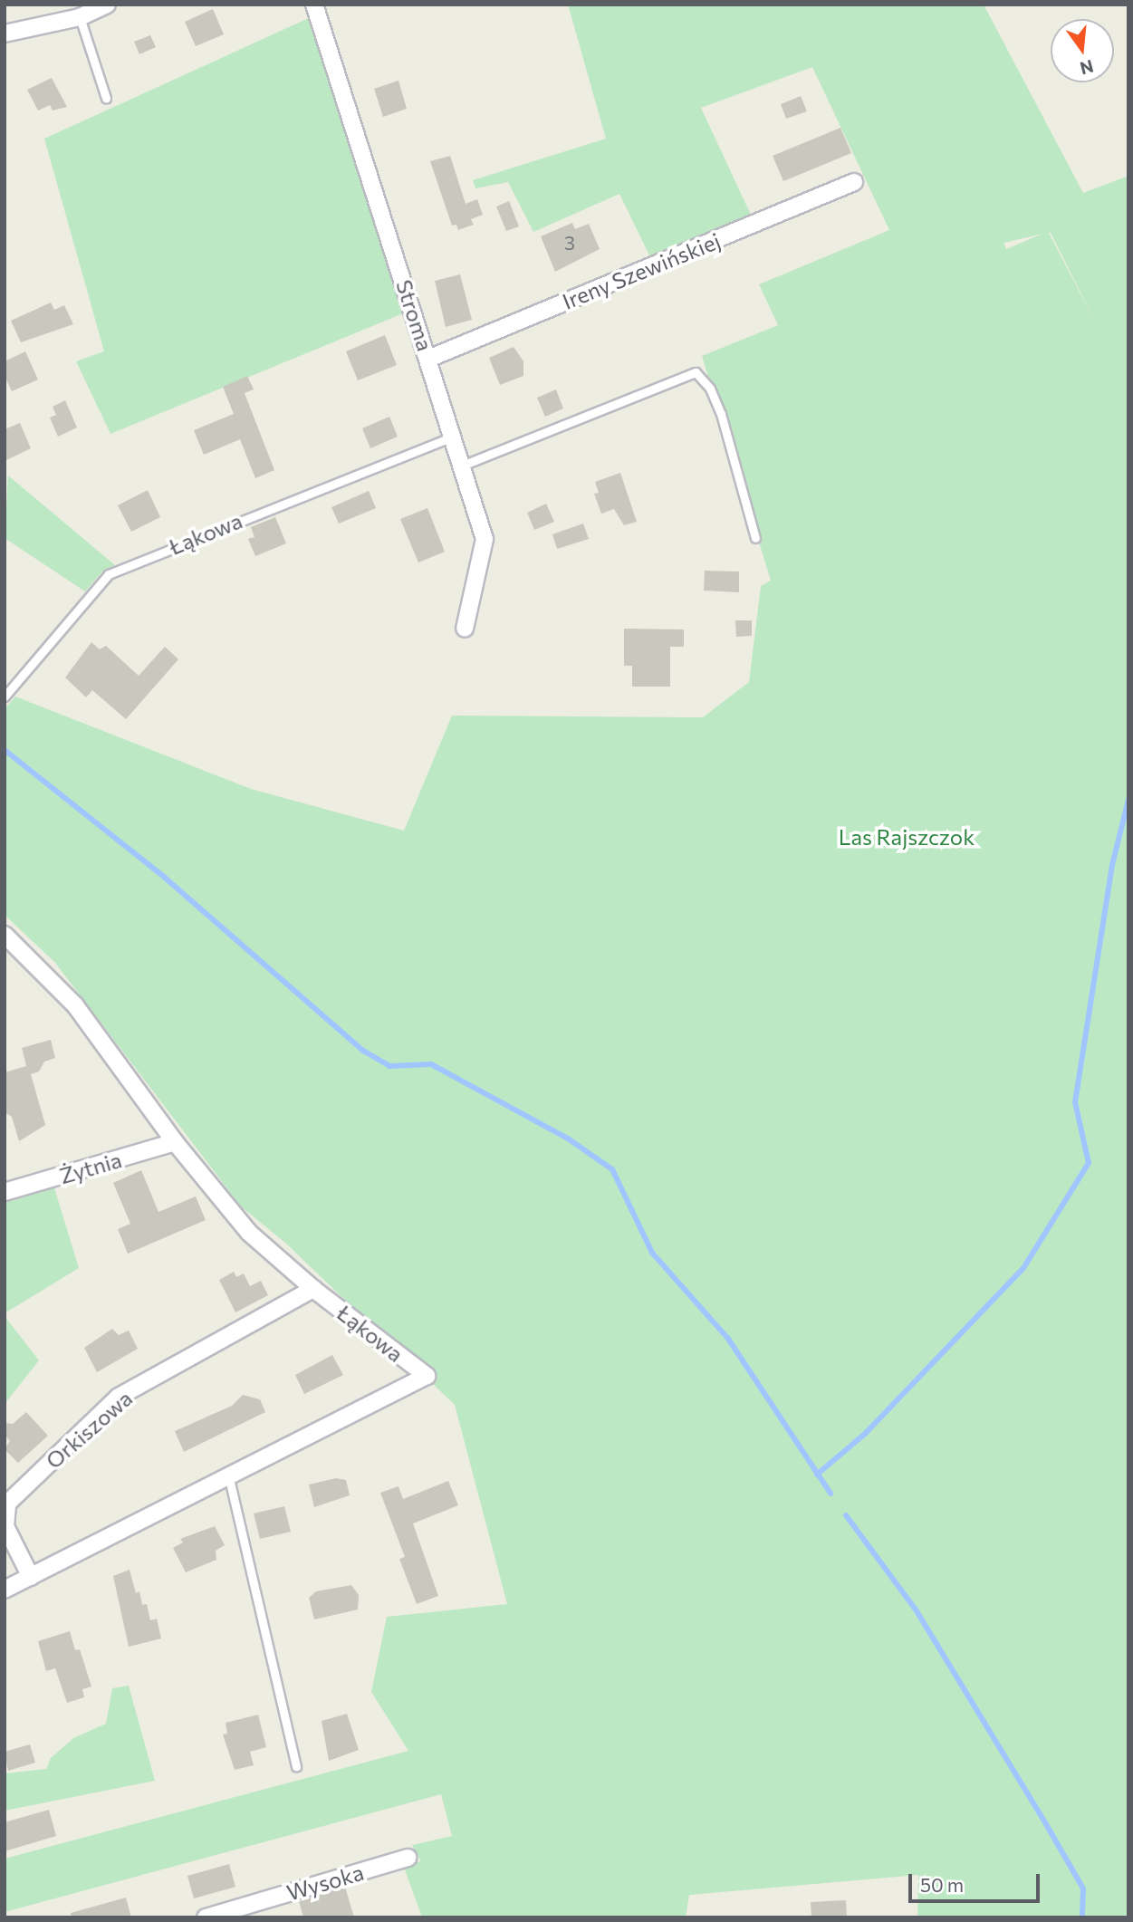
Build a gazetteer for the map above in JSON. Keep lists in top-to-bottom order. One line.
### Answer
{"streets":{"street":["Ireny Szewińskiej","Stroma","Łąkowa","Żytnia","Orkiszowa","Wysoka"]},"crossings":[["Ireny Szewińskiej","Stroma"],["Stroma","Łąkowa"],["Łąkowa","Żytnia"],["Łąkowa","Orkiszowa"]],"parks":["Las Rajszczok"],"house_numbers":["3"],"scale_bar":"50 m","north":"bottom"}
